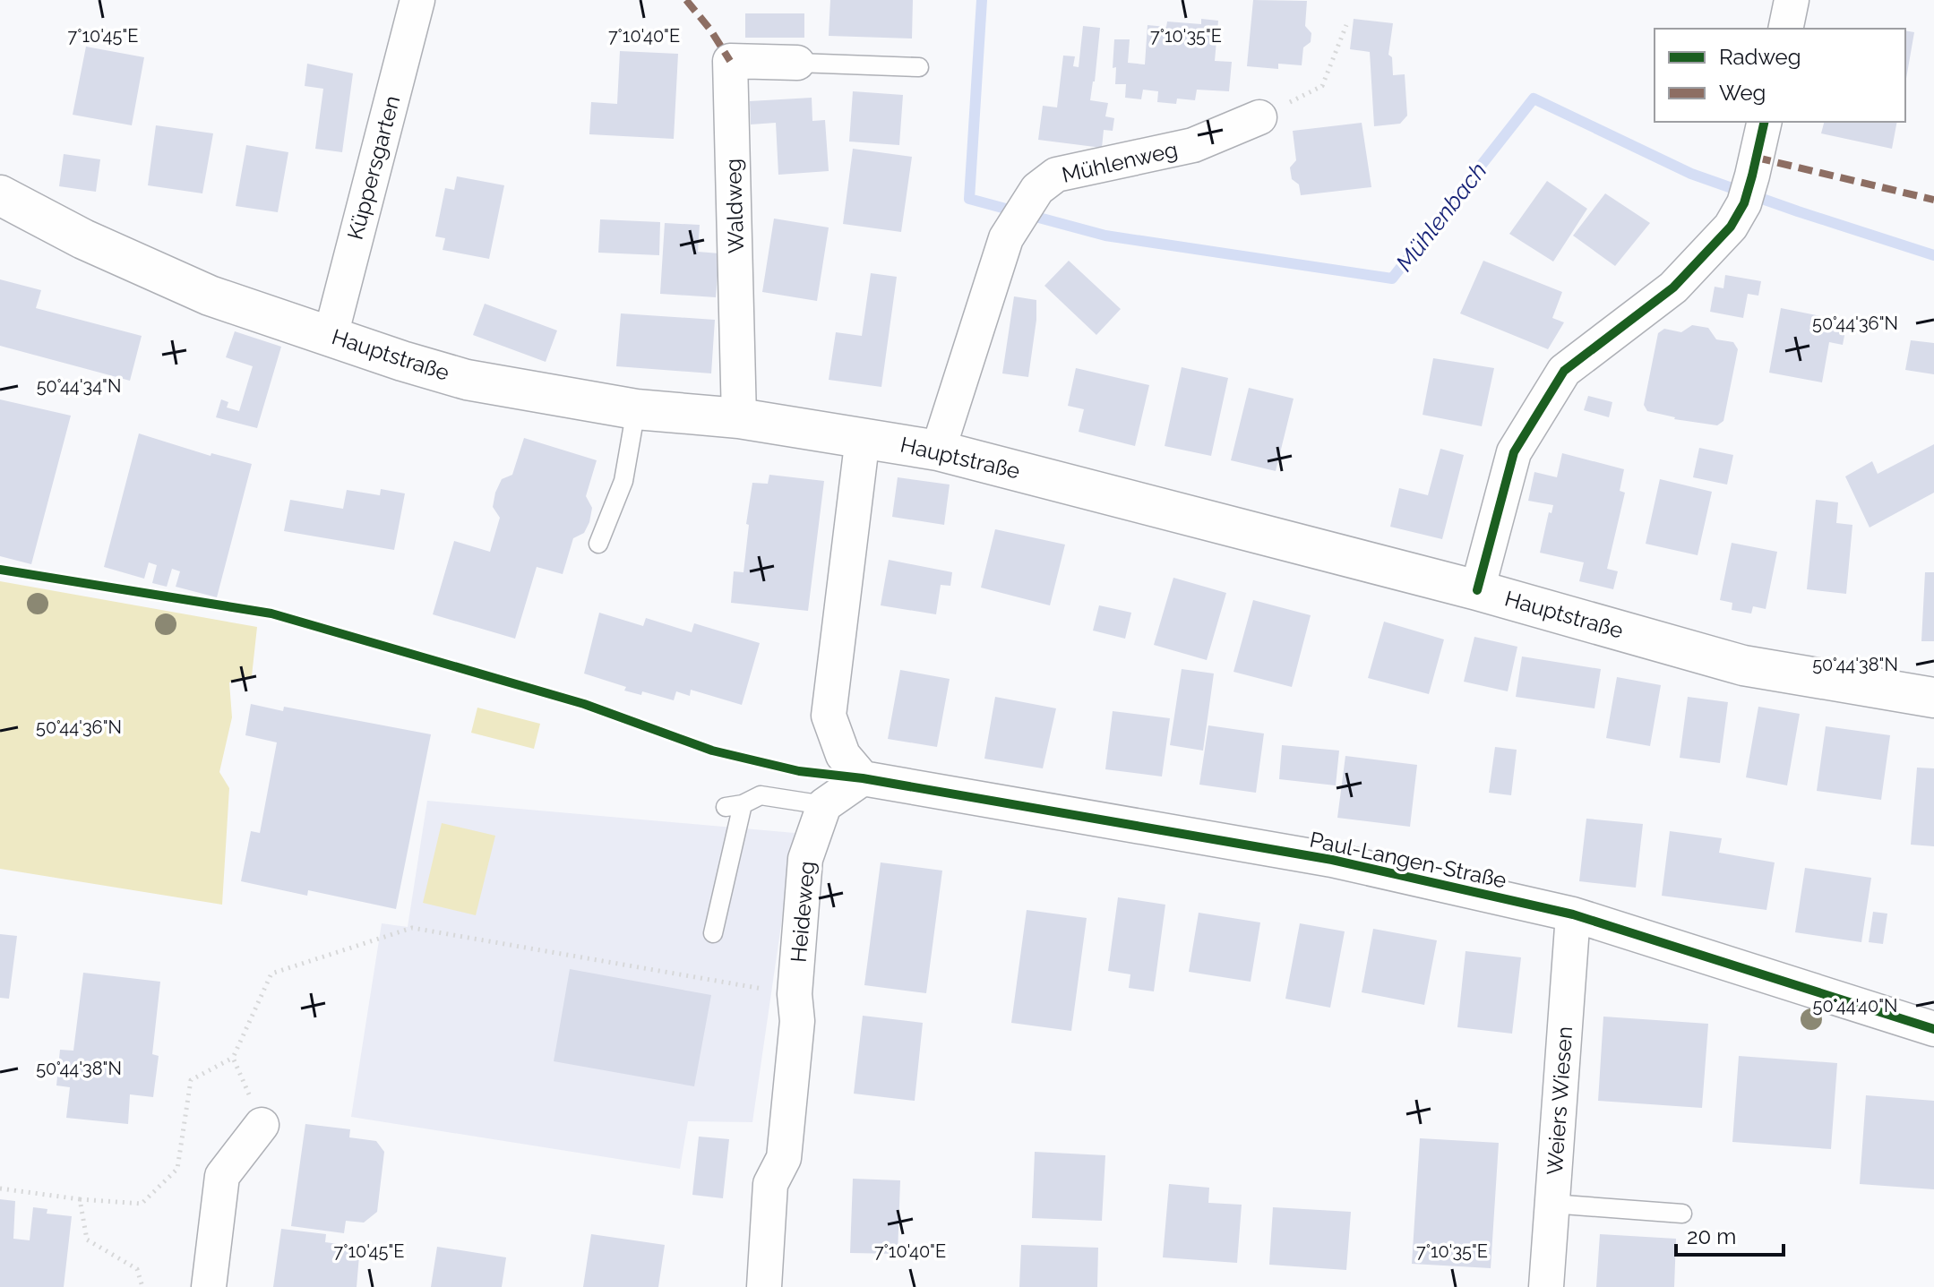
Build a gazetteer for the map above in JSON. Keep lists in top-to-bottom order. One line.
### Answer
{"streets":{"main road":["Hauptstraße"],"street":["Mühlenweg","Küppersgarten","Waldweg","Paul-Langen-Straße","Heideweg","Weiers Wiesen"]},"crossings":[["Mühlenweg","Hauptstraße"],["Küppersgarten","Hauptstraße"],["Waldweg","Hauptstraße"],["Paul-Langen-Straße","Weiers Wiesen"]],"water":["Mühlenbach"],"legend":["Radweg","Weg"],"scale_bar":"20 m","coordinates":["7°10'45\"E","7°10'40\"E","7°10'35\"E","50°44'36\"N","50°44'34\"N","50°44'38\"N","50°44'40\"N"]}
